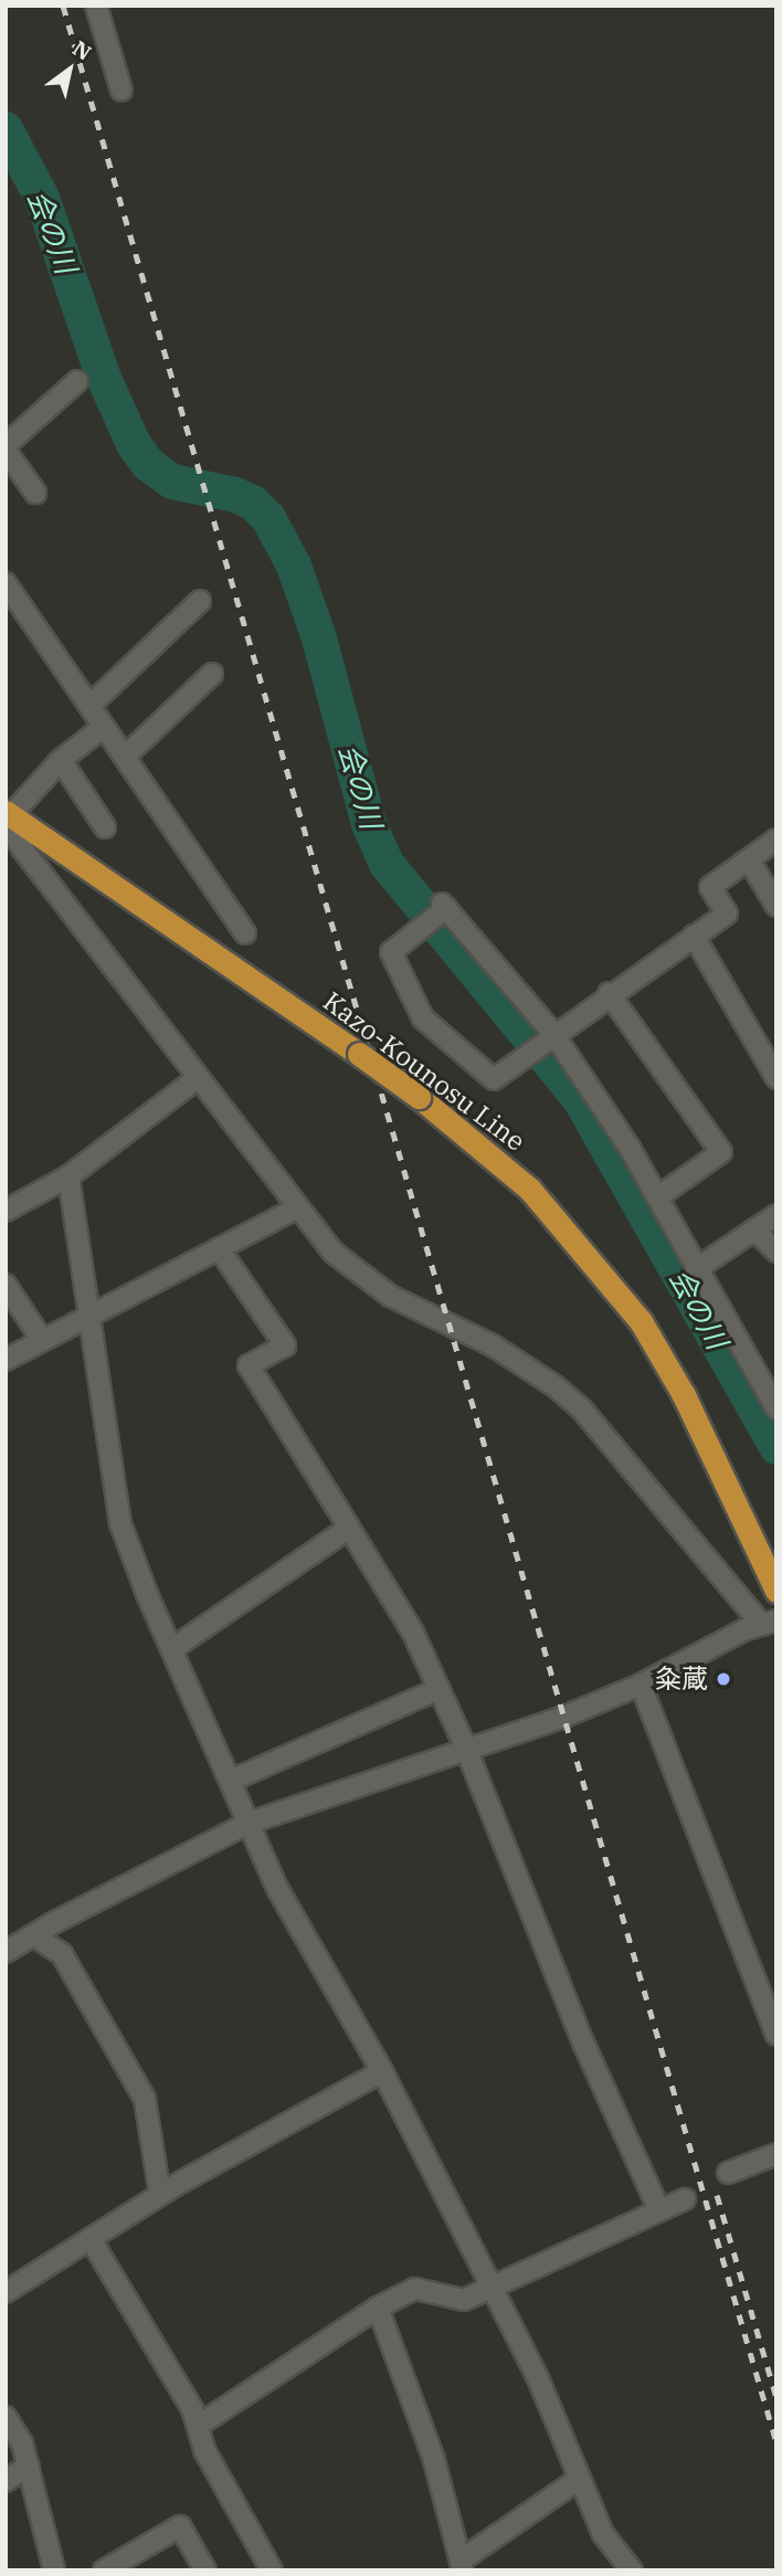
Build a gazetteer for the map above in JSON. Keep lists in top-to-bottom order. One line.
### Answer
{"streets":{"main road":["Kazo-Kounosu Line"]},"water":["会の川"],"places":["粂蔵"],"north":"top right"}
